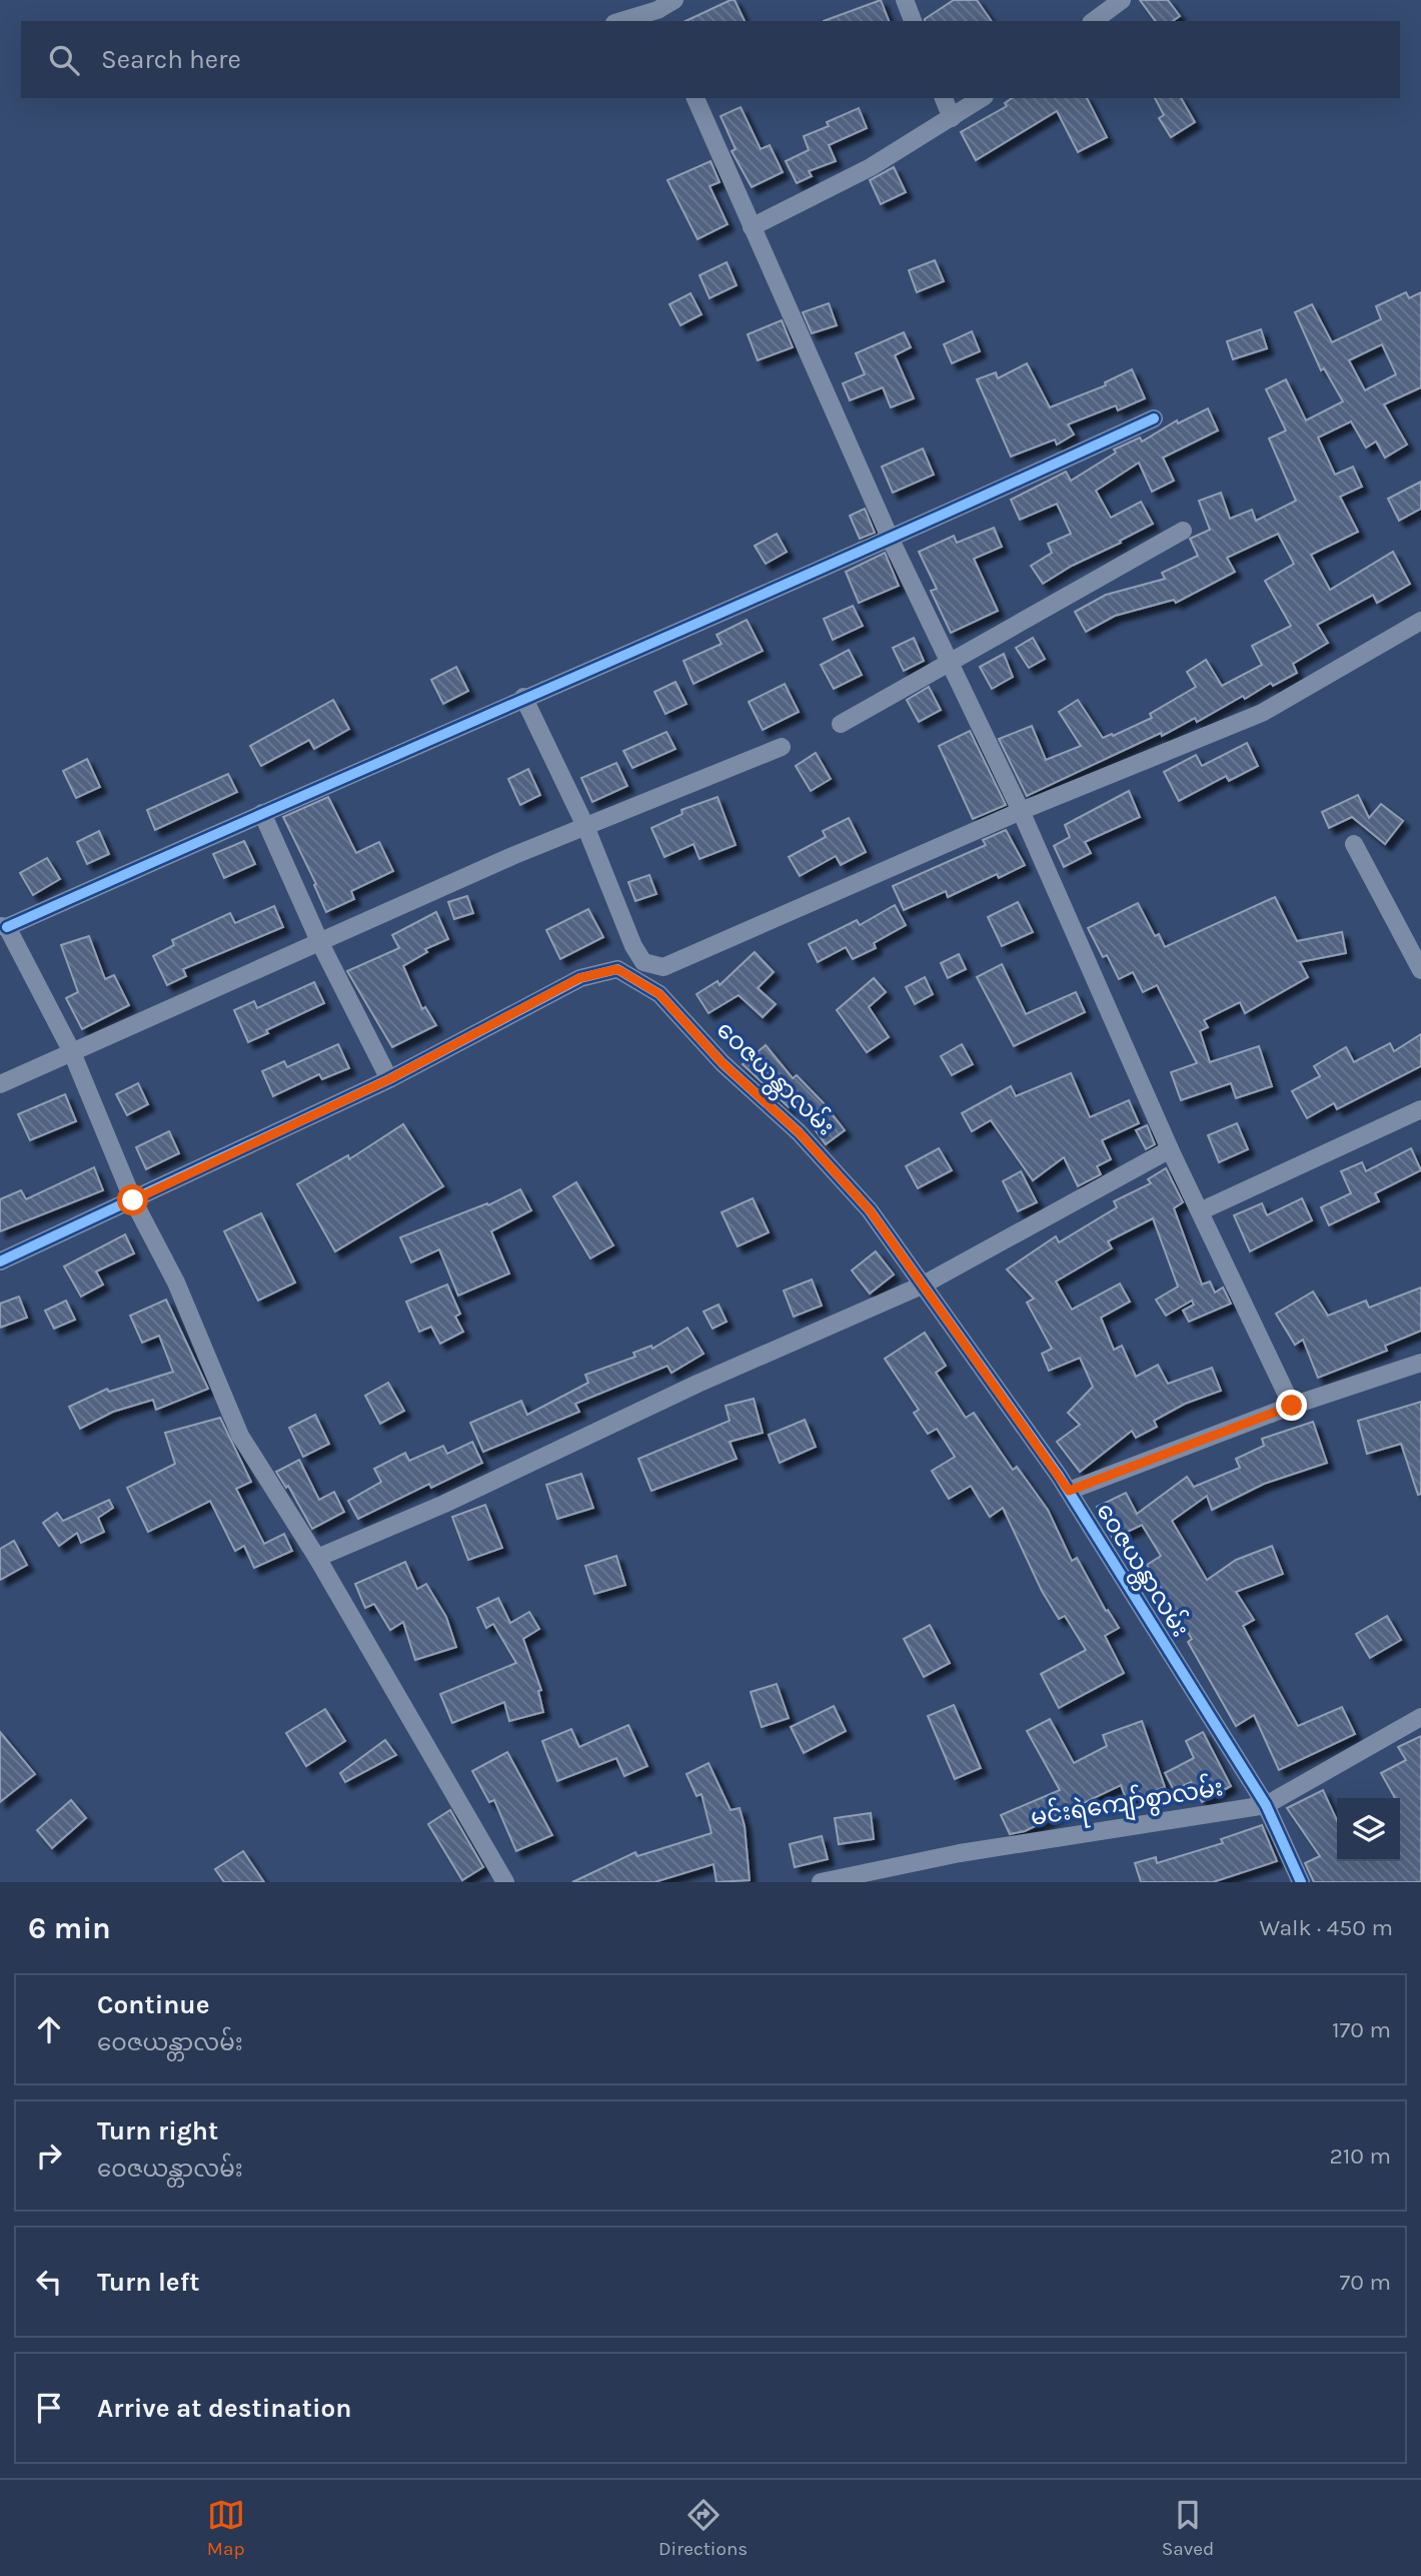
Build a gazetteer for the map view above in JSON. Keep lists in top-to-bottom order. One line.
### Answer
{"streets":{"street":["ဝေဇယန္တာလမ်း","မင်းရဲကျော်စွာလမ်း"]},"crossings":[["ဝေဇယန္တာလမ်း","မင်းရဲကျော်စွာလမ်း"]],"page":{"search":"Search here","heading":["6 min","Walk · 450 m"],"list":[["Continue","ဝေဇယန္တာလမ်း","170 m"],["Turn right","ဝေဇယန္တာလမ်း","210 m"],["Turn left","70 m"],"Arrive at destination"],"nav":["Map","Directions","Saved"]}}
